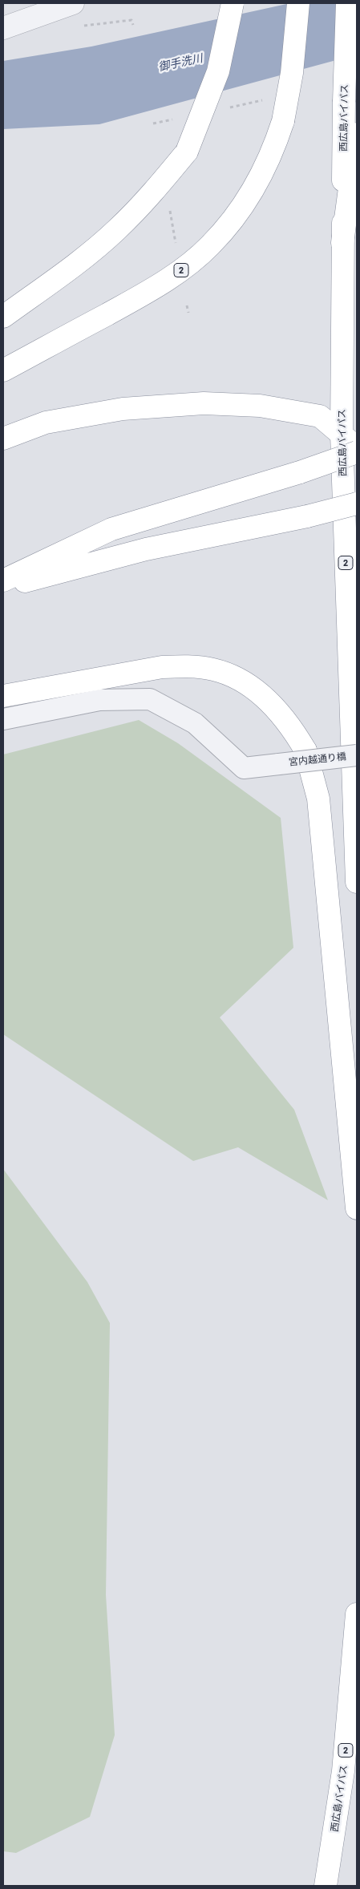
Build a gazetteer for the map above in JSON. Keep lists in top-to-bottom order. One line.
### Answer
{"streets":{"highway":["西広島バイパス","2"],"street":["宮内越通り橋"]},"crossings":[["西広島バイパス","2"]],"water":["御手洗川"]}
